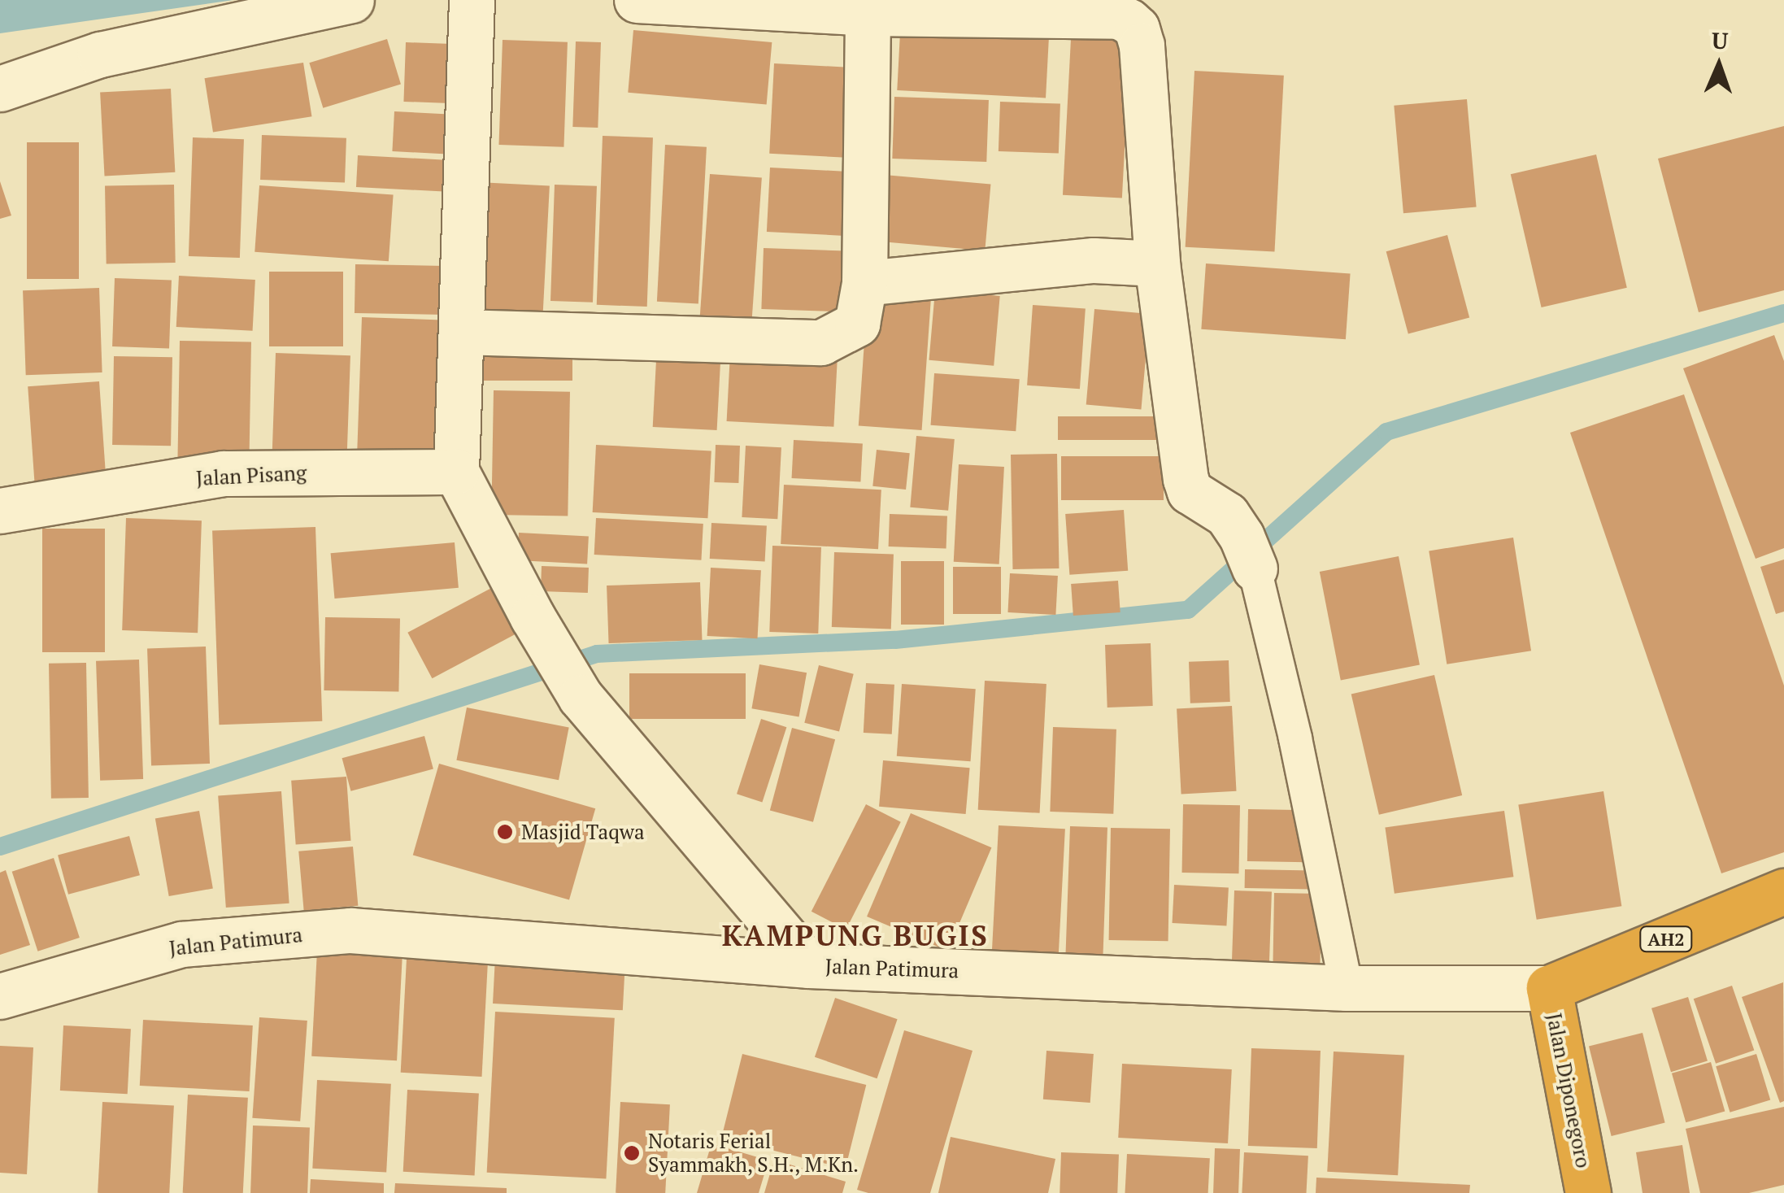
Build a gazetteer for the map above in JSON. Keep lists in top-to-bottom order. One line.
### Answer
{"streets":{"highway":["AH2","Jalan Diponegoro"],"street":["Jalan Pisang","Jalan Patimura"]},"crossings":[["AH2","Jalan Patimura"],["AH2","Jalan Diponegoro"],["Jalan Patimura","Jalan Diponegoro"]],"districts":["KAMPUNG BUGIS"],"places":["Masjid Taqwa","Notaris Ferial Syammakh, S.H., M.Kn."],"north":"top"}
